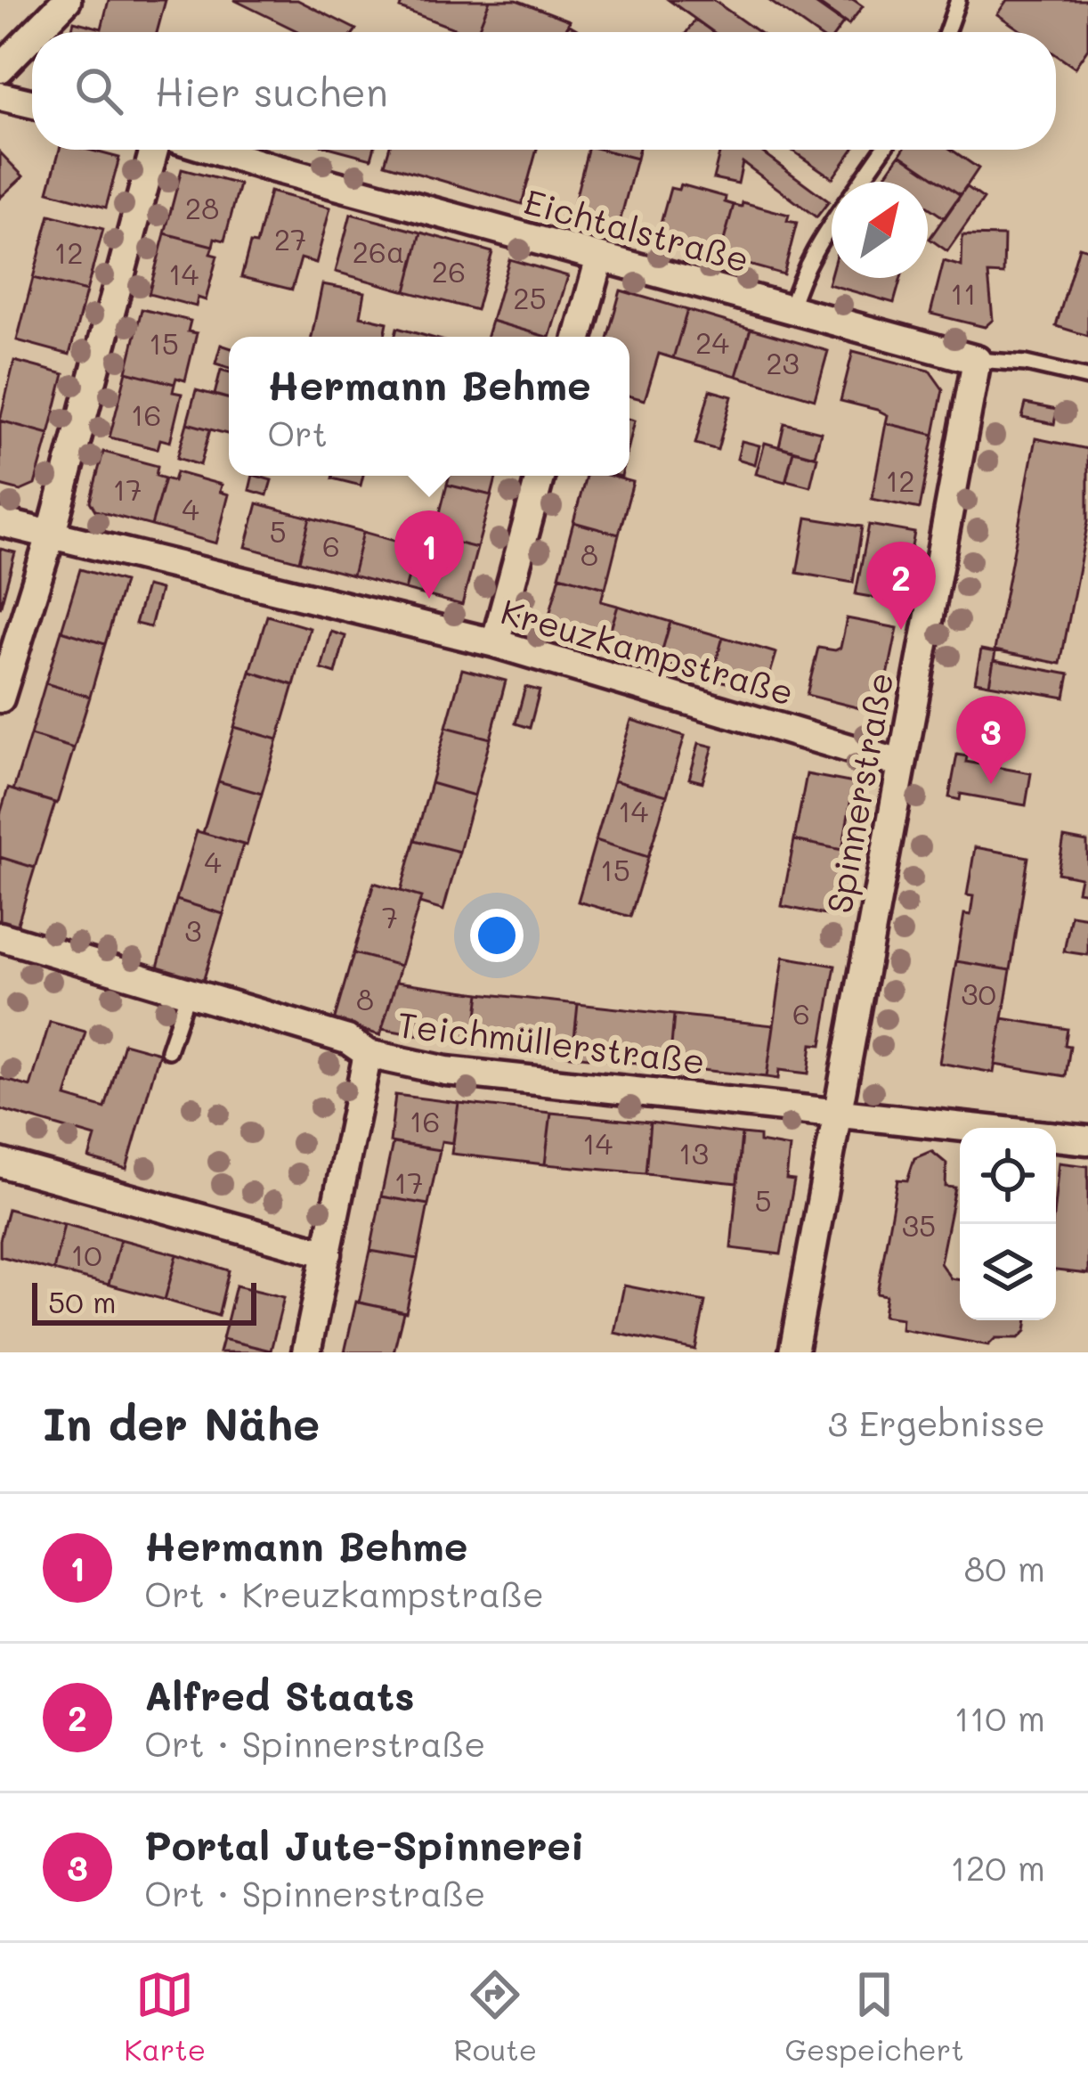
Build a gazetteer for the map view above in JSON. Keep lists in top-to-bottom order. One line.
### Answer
{"streets":{"street":["Eichtalstraße","Kreuzkampstraße","Spinnerstraße","Teichmüllerstraße"]},"crossings":[["Eichtalstraße","Spinnerstraße"],["Kreuzkampstraße","Spinnerstraße"],["Spinnerstraße","Teichmüllerstraße"]],"house_numbers":["28","27","26a","12","26","14","11","25","24","15","23","16","12","17","4","5","6","8","14","4","15","7","3","30","8","6","16","14","13","17","5","35","10"],"scale_bar":"50 m","north":"top right","page":{"search":"Hier suchen","popup":["Hermann Behme","Ort"],"pins":["1","2","3"],"scale":"50 m","heading":["In der Nähe","3 Ergebnisse"],"list":[{"mark":"1","name":"Hermann Behme","note":"Ort · Kreuzkampstraße","value":"80 m"},{"mark":"2","name":"Alfred Staats","note":"Ort · Spinnerstraße","value":"110 m"},{"mark":"3","name":"Portal Jute-Spinnerei","note":"Ort · Spinnerstraße","value":"120 m"}],"nav":["Karte","Route","Gespeichert"]}}
